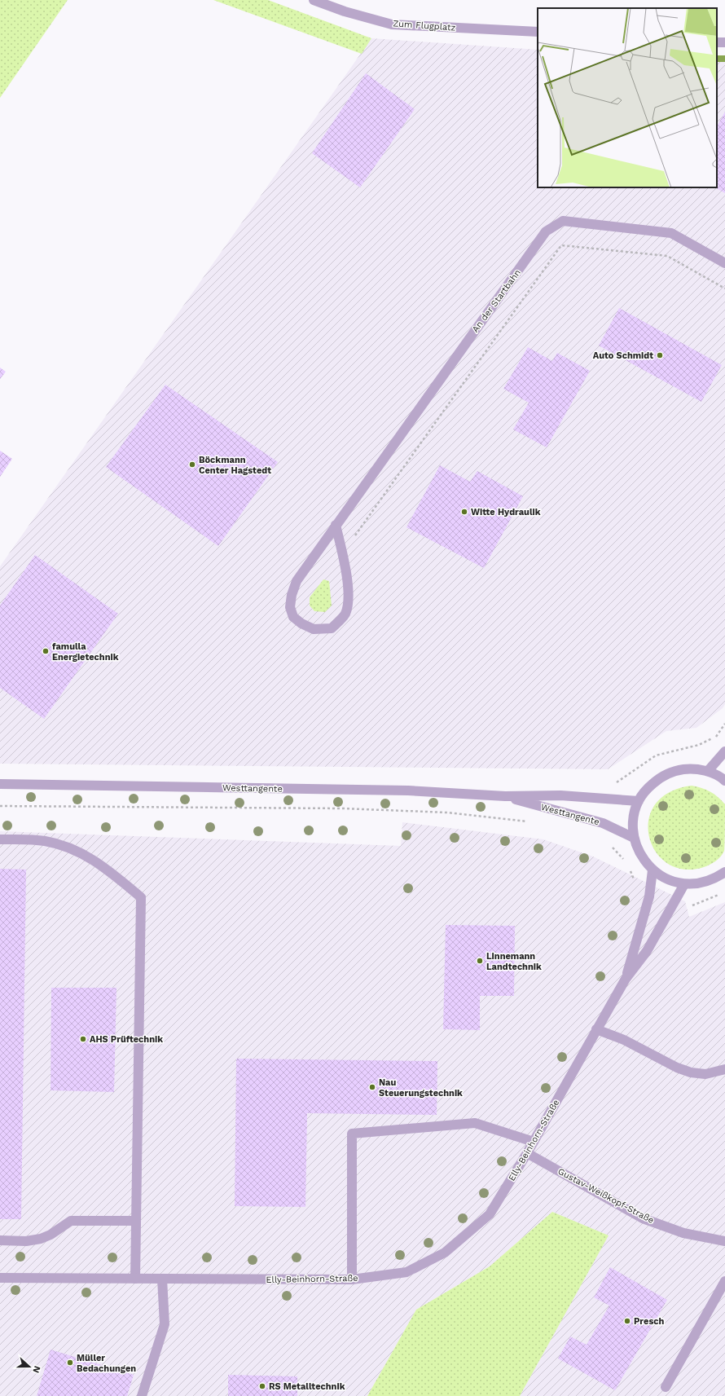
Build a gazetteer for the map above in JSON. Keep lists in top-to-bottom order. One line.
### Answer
{"streets":{"street":["Zum Flugplatz","An der Startbahn","Westtangente","Elly-Beinhorn-Straße","Gustav-Weißkopf-Straße"]},"crossings":[["Elly-Beinhorn-Straße","Gustav-Weißkopf-Straße"]],"places":["Auto Schmidt","Böckmann Center Hagstedt","Witte Hydraulik","famulla Energietechnik","Linnemann Landtechnik","AHS Prüftechnik","Nau Steuerungstechnik","Presch","Müller Bedachungen","RS Metalltechnik"],"north":"right"}
